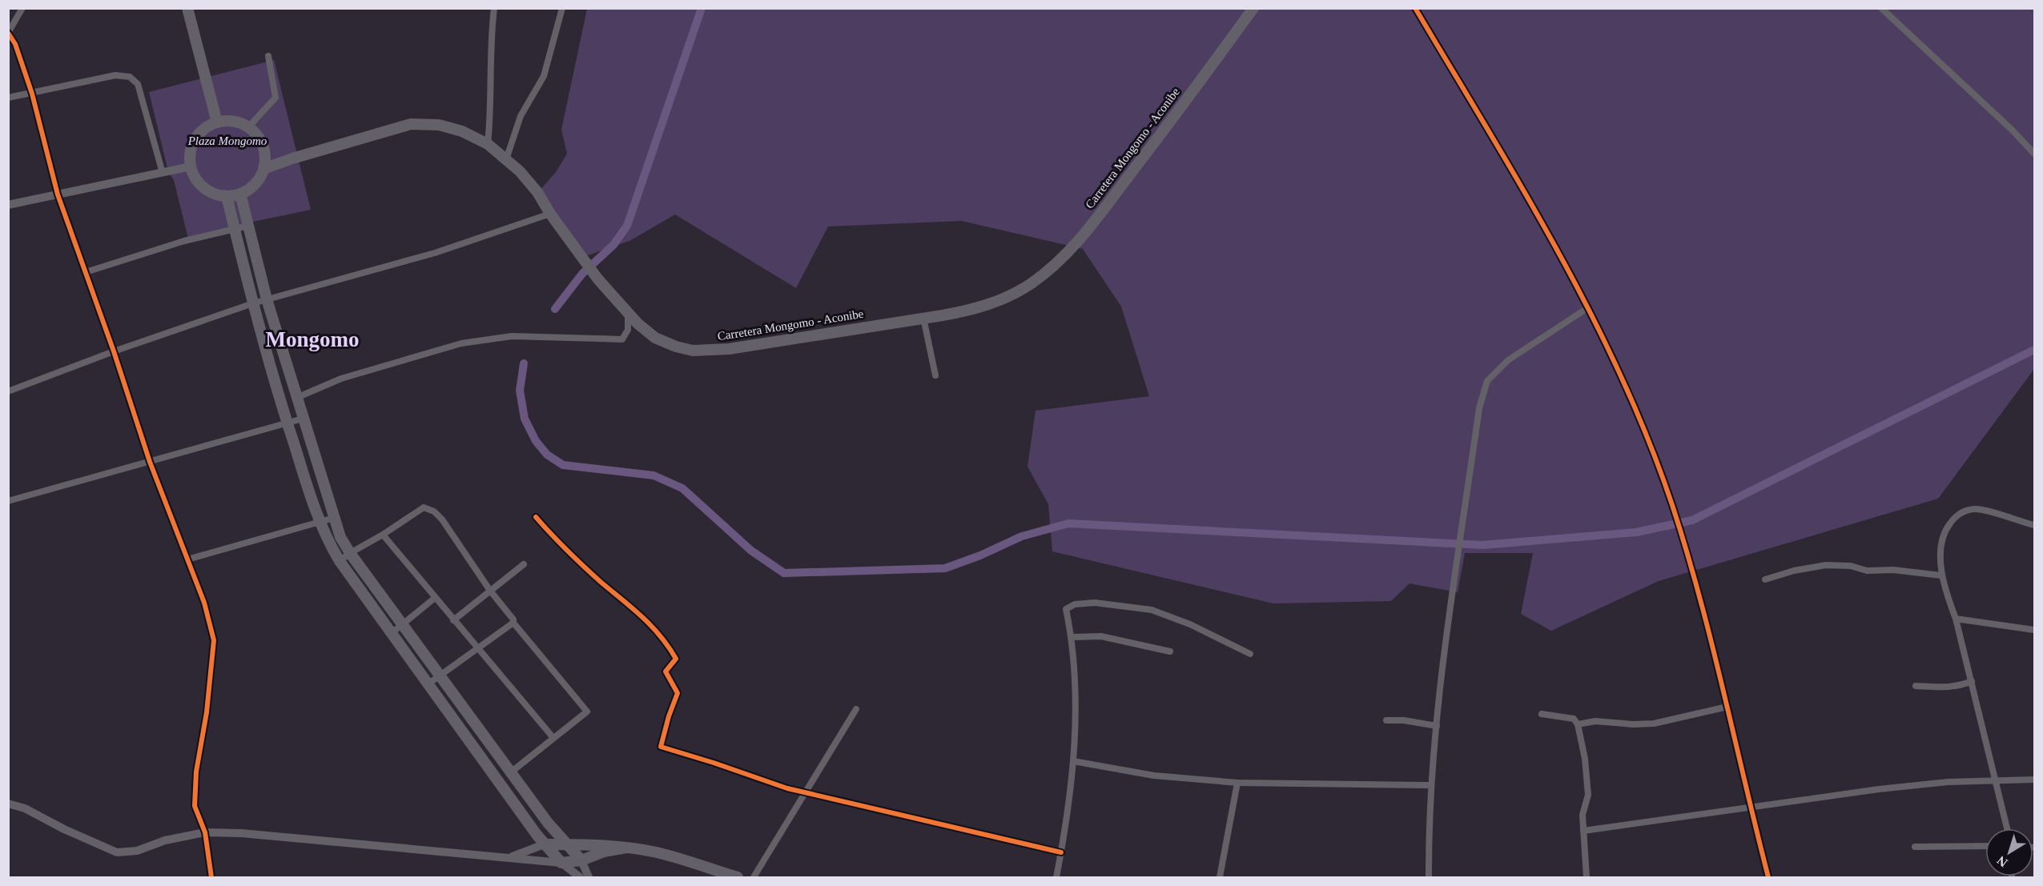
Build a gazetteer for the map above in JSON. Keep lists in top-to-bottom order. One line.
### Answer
{"streets":{"main road":["Carretera Mongomo - Aconibe"]},"districts":["Mongomo"],"parks":["Plaza Mongomo"],"north":"bottom left"}
